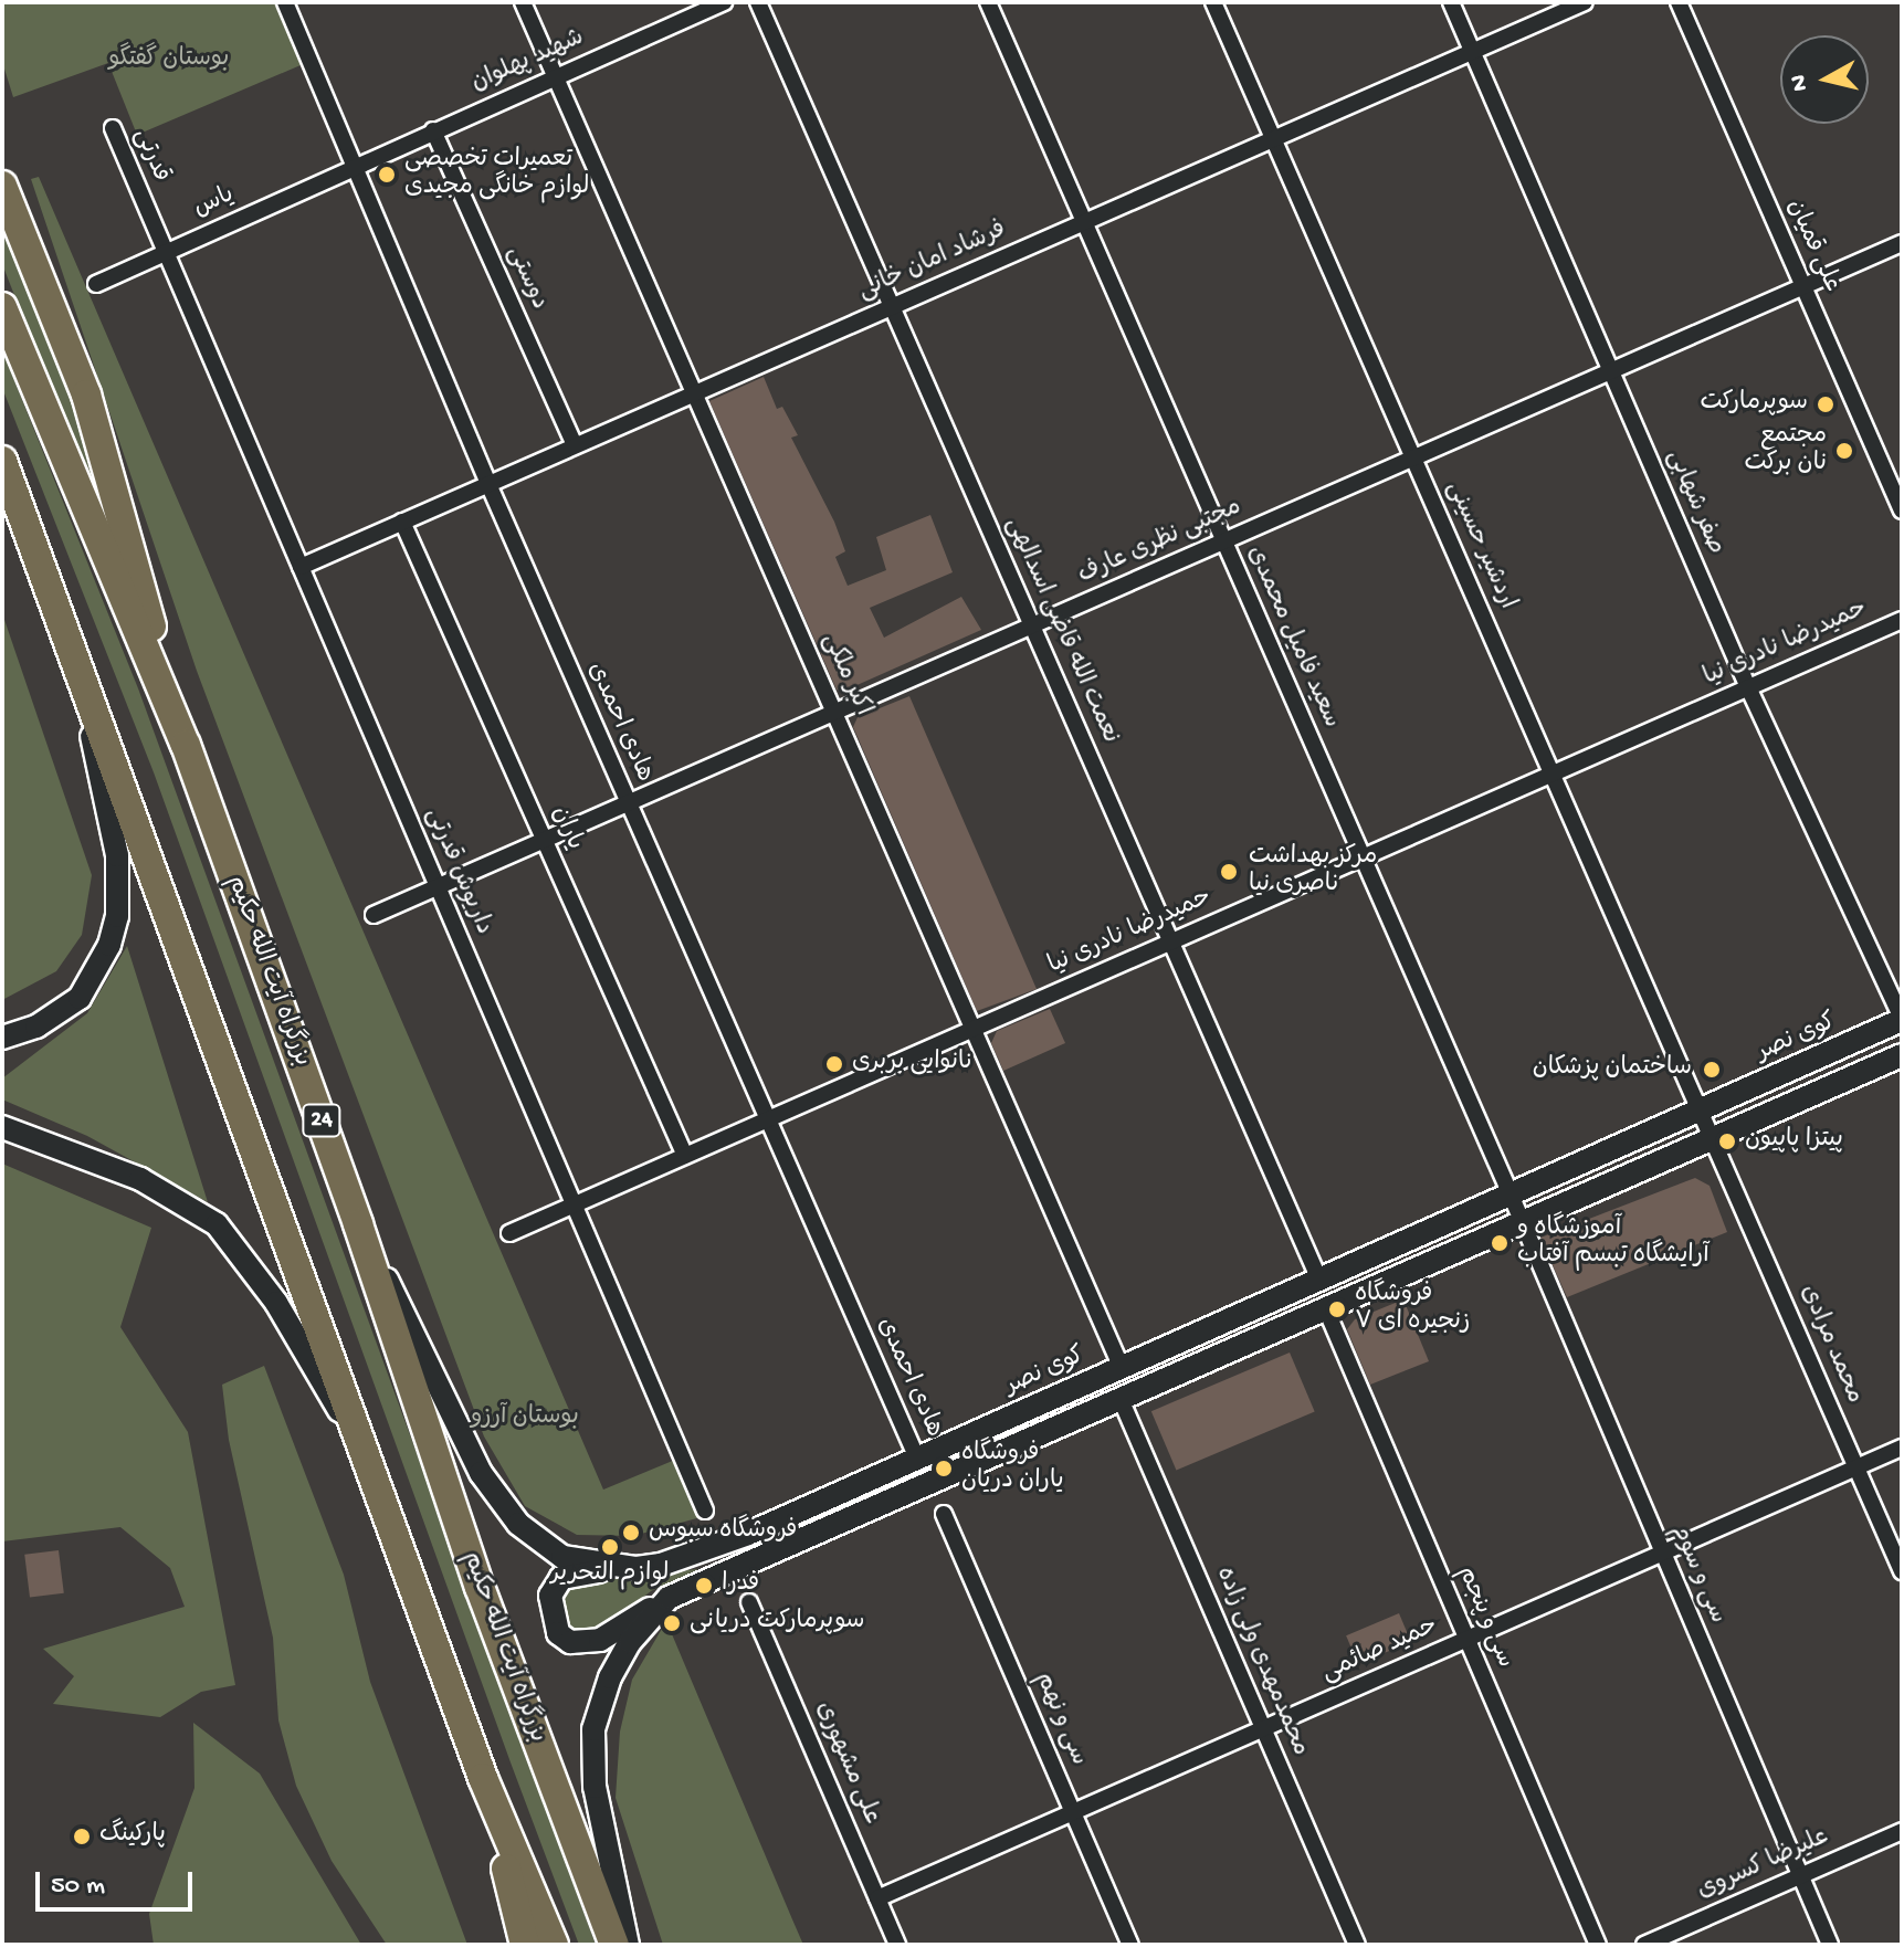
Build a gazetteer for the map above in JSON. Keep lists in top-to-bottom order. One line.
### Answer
{"streets":{"highway":["بزرگراه آیت الله حکیم","24"],"main road":["کوی نصر"],"street":["شهید پهلوان","قدرتی","یاس","علی قمیان","فرشاد امان خانی","دوستی","صفر شهابی","مجتبی نظری عارف","اردشیر حسینی","نعمت الله قاضی اسدالهی","سعید فامیل محمدی","حمیدرضا نادری نیا","اکبر ملکی","هادی احمدی","یاران","داریوش قدرتی","محمد مرادی","سی و سوم","سی و پنجم","حمید صائمی","محمدمهدی ولی زاده","سی و نهم","علی مشهوری","علیرضا کسروی"]},"crossings":[["شهید پهلوان","یاس"],["شهید پهلوان","دوستی"],["شهید پهلوان","اکبر ملکی"],["شهید پهلوان","هادی احمدی"],["قدرتی","یاس"],["قدرتی","داریوش قدرتی"],["یاس","هادی احمدی"],["یاس","داریوش قدرتی"],["علی قمیان","مجتبی نظری عارف"],["فرشاد امان خانی","دوستی"],["فرشاد امان خانی","صفر شهابی"],["فرشاد امان خانی","اردشیر حسینی"],["فرشاد امان خانی","نعمت الله قاضی اسدالهی"],["فرشاد امان خانی","سعید فامیل محمدی"],["فرشاد امان خانی","اکبر ملکی"],["فرشاد امان خانی","هادی احمدی"],["فرشاد امان خانی","یاران"],["فرشاد امان خانی","داریوش قدرتی"],["صفر شهابی","مجتبی نظری عارف"],["صفر شهابی","حمیدرضا نادری نیا"],["صفر شهابی","کوی نصر"],["مجتبی نظری عارف","اردشیر حسینی"],["مجتبی نظری عارف","نعمت الله قاضی اسدالهی"],["مجتبی نظری عارف","سعید فامیل محمدی"],["مجتبی نظری عارف","اکبر ملکی"],["مجتبی نظری عارف","هادی احمدی"],["مجتبی نظری عارف","یاران"],["مجتبی نظری عارف","داریوش قدرتی"],["اردشیر حسینی","حمیدرضا نادری نیا"],["اردشیر حسینی","کوی نصر"],["اردشیر حسینی","محمد مرادی"],["نعمت الله قاضی اسدالهی","حمیدرضا نادری نیا"],["نعمت الله قاضی اسدالهی","کوی نصر"],["سعید فامیل محمدی","حمیدرضا نادری نیا"],["سعید فامیل محمدی","کوی نصر"],["سعید فامیل محمدی","سی و سوم"],["حمیدرضا نادری نیا","اکبر ملکی"],["حمیدرضا نادری نیا","هادی احمدی"],["حمیدرضا نادری نیا","یاران"],["حمیدرضا نادری نیا","داریوش قدرتی"],["اکبر ملکی","کوی نصر"],["هادی احمدی","کوی نصر"],["بزرگراه آیت الله حکیم","کوی نصر"],["کوی نصر","محمد مرادی"],["کوی نصر","سی و سوم"],["محمد مرادی","حمید صائمی"],["سی و سوم","حمید صائمی"],["سی و سوم","علیرضا کسروی"],["سی و پنجم","حمید صائمی"],["حمید صائمی","محمدمهدی ولی زاده"],["حمید صائمی","سی و نهم"],["حمید صائمی","علی مشهوری"]],"parks":["بوستان گفتگو","بوستان آرزو"],"places":["تعمیرات تخصصی لوازم خانگی مجیدی","سوپرمارکت","مجتمع نان برکت","مرکز بهداشت ناصری نیا","نانوایی بربری","ساختمان پزشکان","پیتزا پاپیون","آموزشگاه و آرایشگاه تبسم آفتاب","فروشگاه زنجیره ای ۷","فروشگاه یاران دریان","فروشگاه سبوس","لوازم التحریر","فدرا","سوپرمارکت دریانی","پارکینگ"],"scale_bar":"50 m","north":"left"}
